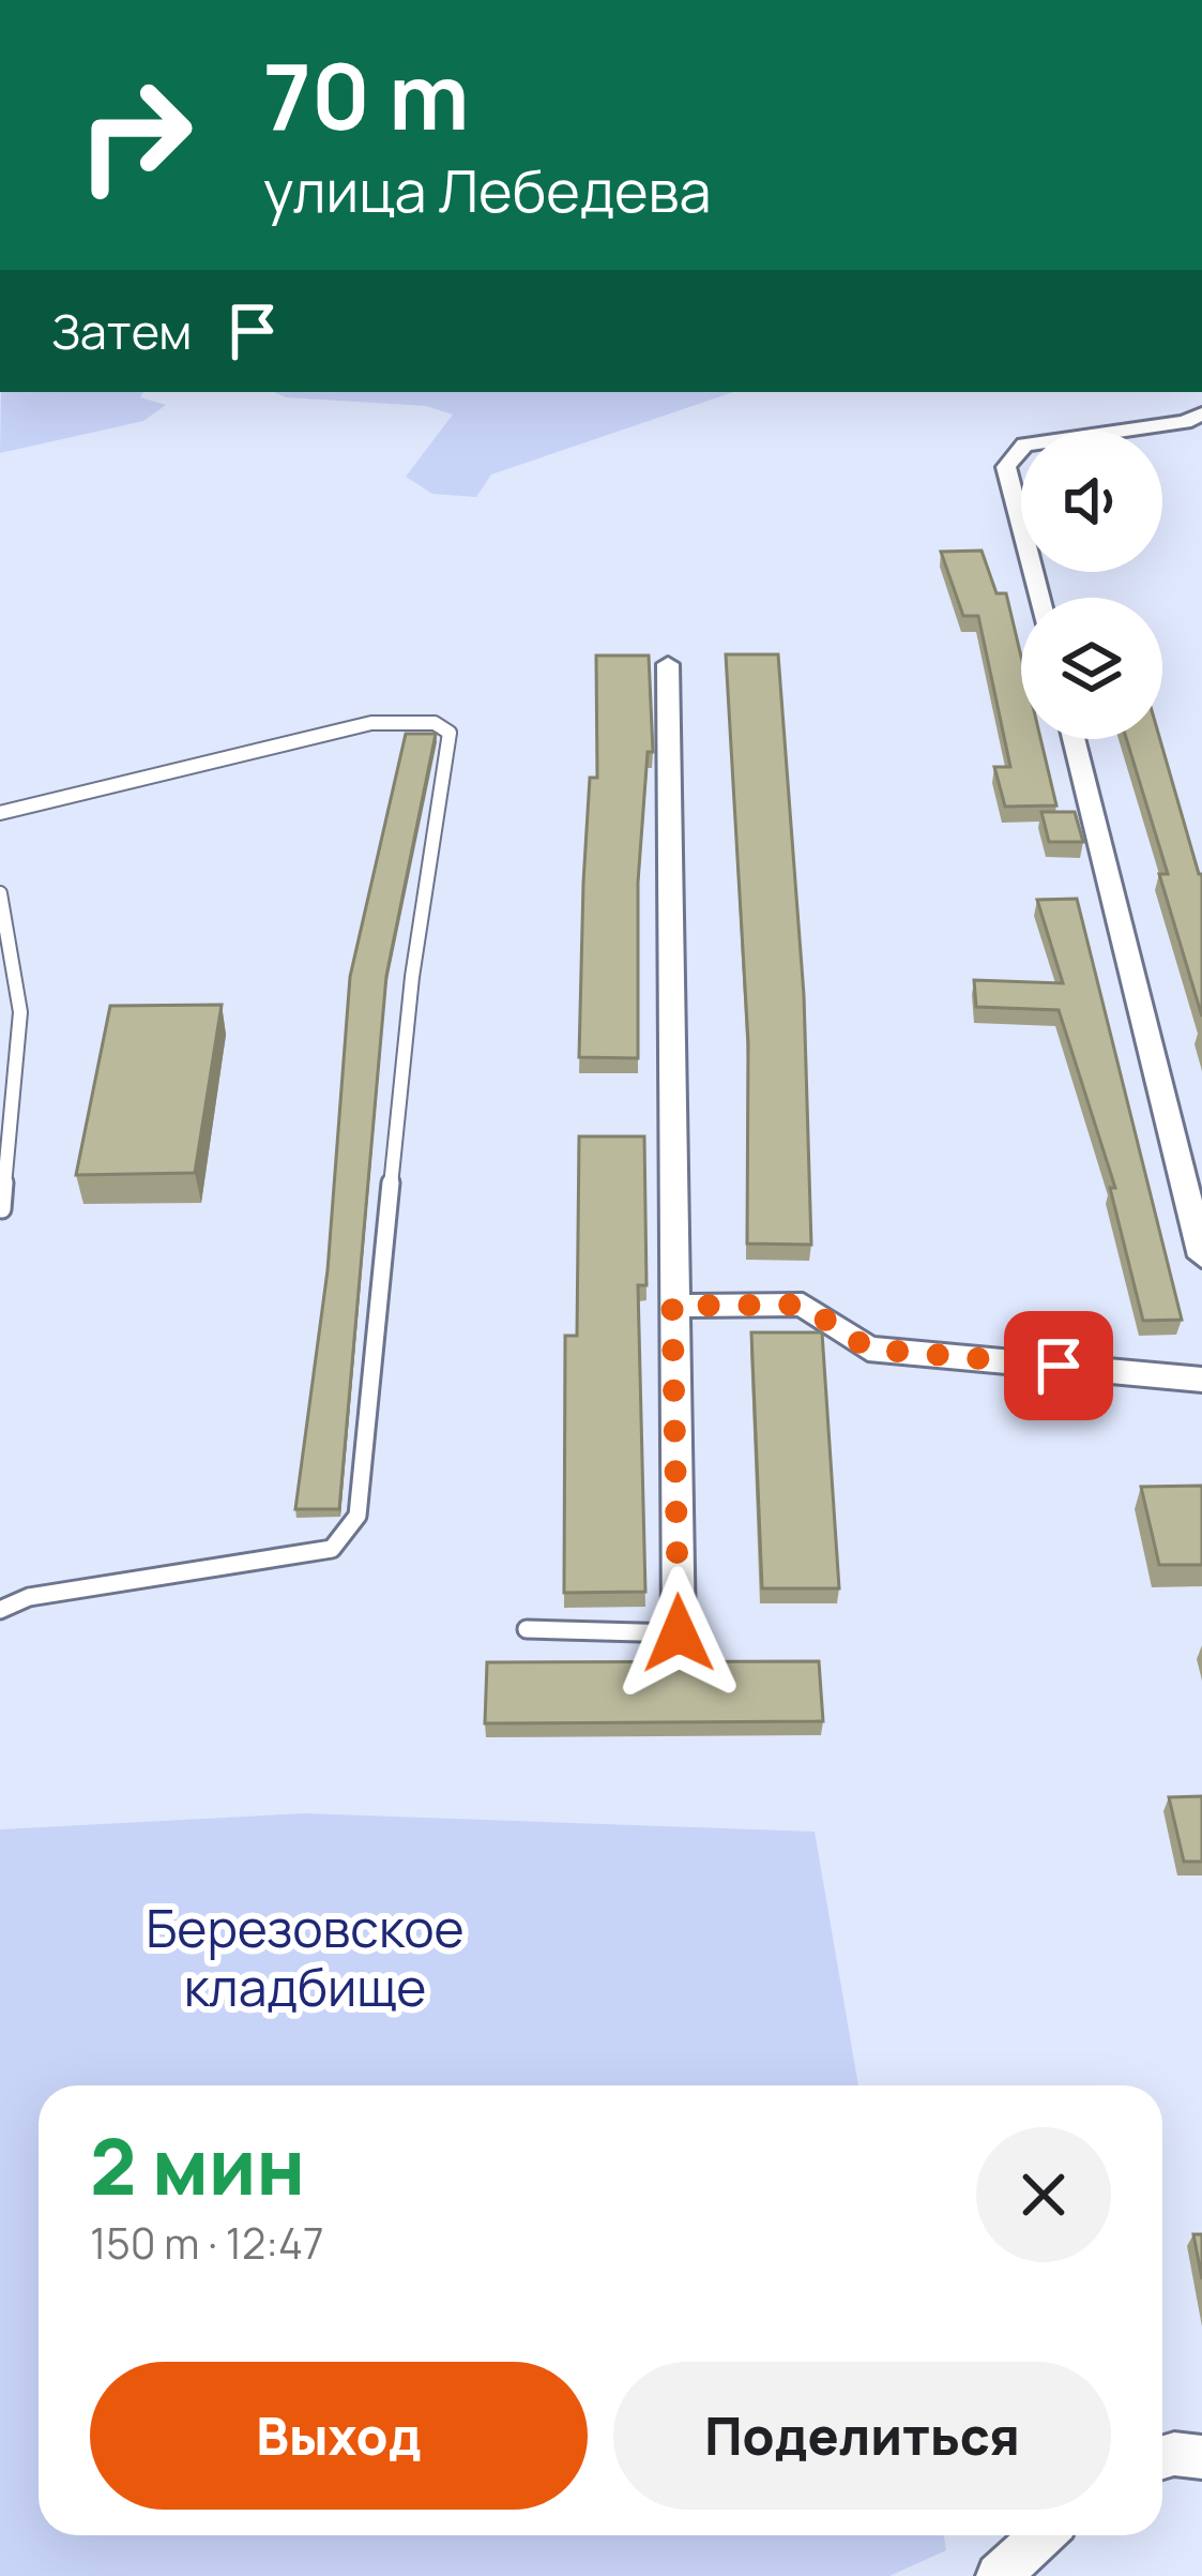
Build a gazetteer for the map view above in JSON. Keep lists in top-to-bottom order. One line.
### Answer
{"parks":["Березовское кладбище"],"page":{"turn":["70 m","улица Лебедева"],"then":"Затем","heading":["2 мин","150 m · 12:47"],"buttons":["Выход","Поделиться"]}}
